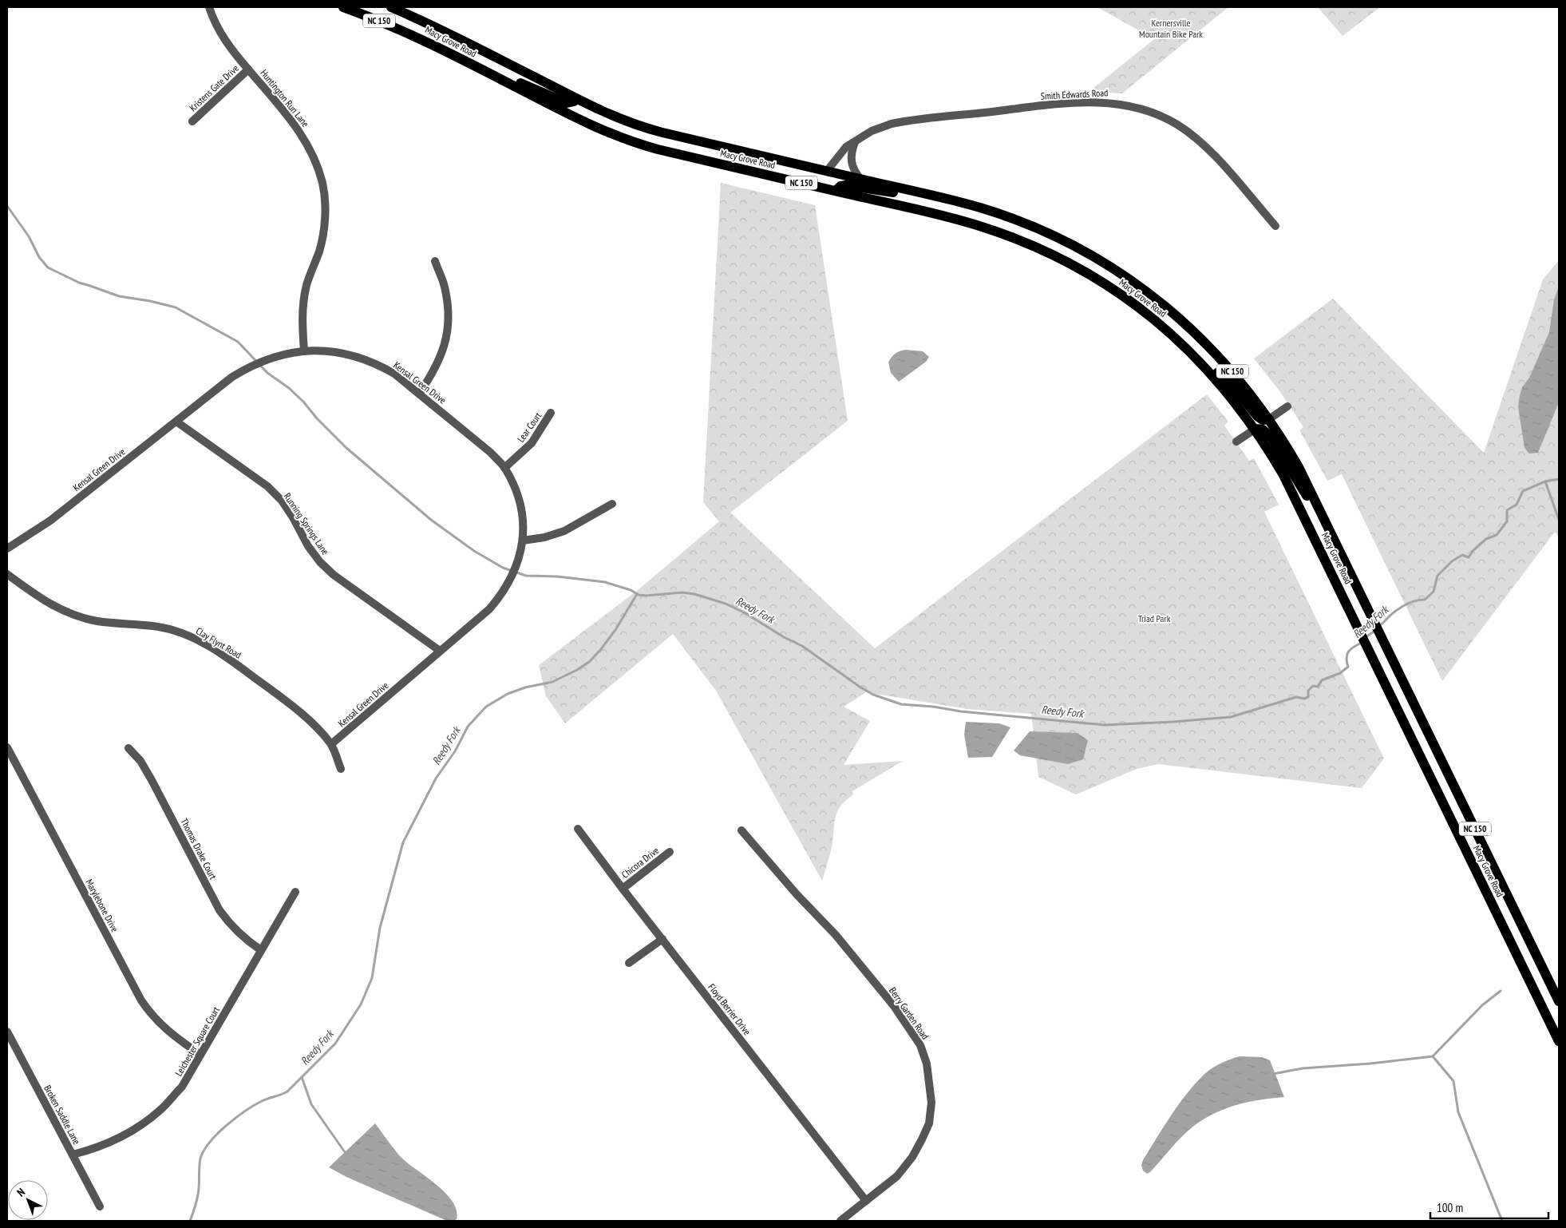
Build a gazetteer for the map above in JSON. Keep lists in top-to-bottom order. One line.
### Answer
{"streets":{"main road":["NC 150","Macy Grove Road"],"street":["Kristens Gate Drive","Smith Edwards Road","Huntington Run Lane","Kensal Green Drive","Lear Court","Running Springs Lane","Clay Flynt Road","Thomas Drake Court","Chicora Drive","Marylebone Drive","Floyd Berrier Drive","Berry Garden Road","Leichester Square Court","Broken Saddle Lane"]},"crossings":[["Macy Grove Road","Smith Edwards Road"],["Kristens Gate Drive","Huntington Run Lane"],["Huntington Run Lane","Kensal Green Drive"],["Kensal Green Drive","Lear Court"],["Kensal Green Drive","Running Springs Lane"],["Kensal Green Drive","Clay Flynt Road"],["Thomas Drake Court","Leichester Square Court"],["Chicora Drive","Floyd Berrier Drive"],["Marylebone Drive","Leichester Square Court"],["Floyd Berrier Drive","Berry Garden Road"],["Leichester Square Court","Broken Saddle Lane"]],"water":["Reedy Fork"],"parks":["Kernersville Mountain Bike Park","Triad Park"],"scale_bar":"100 m","north":"top left"}
